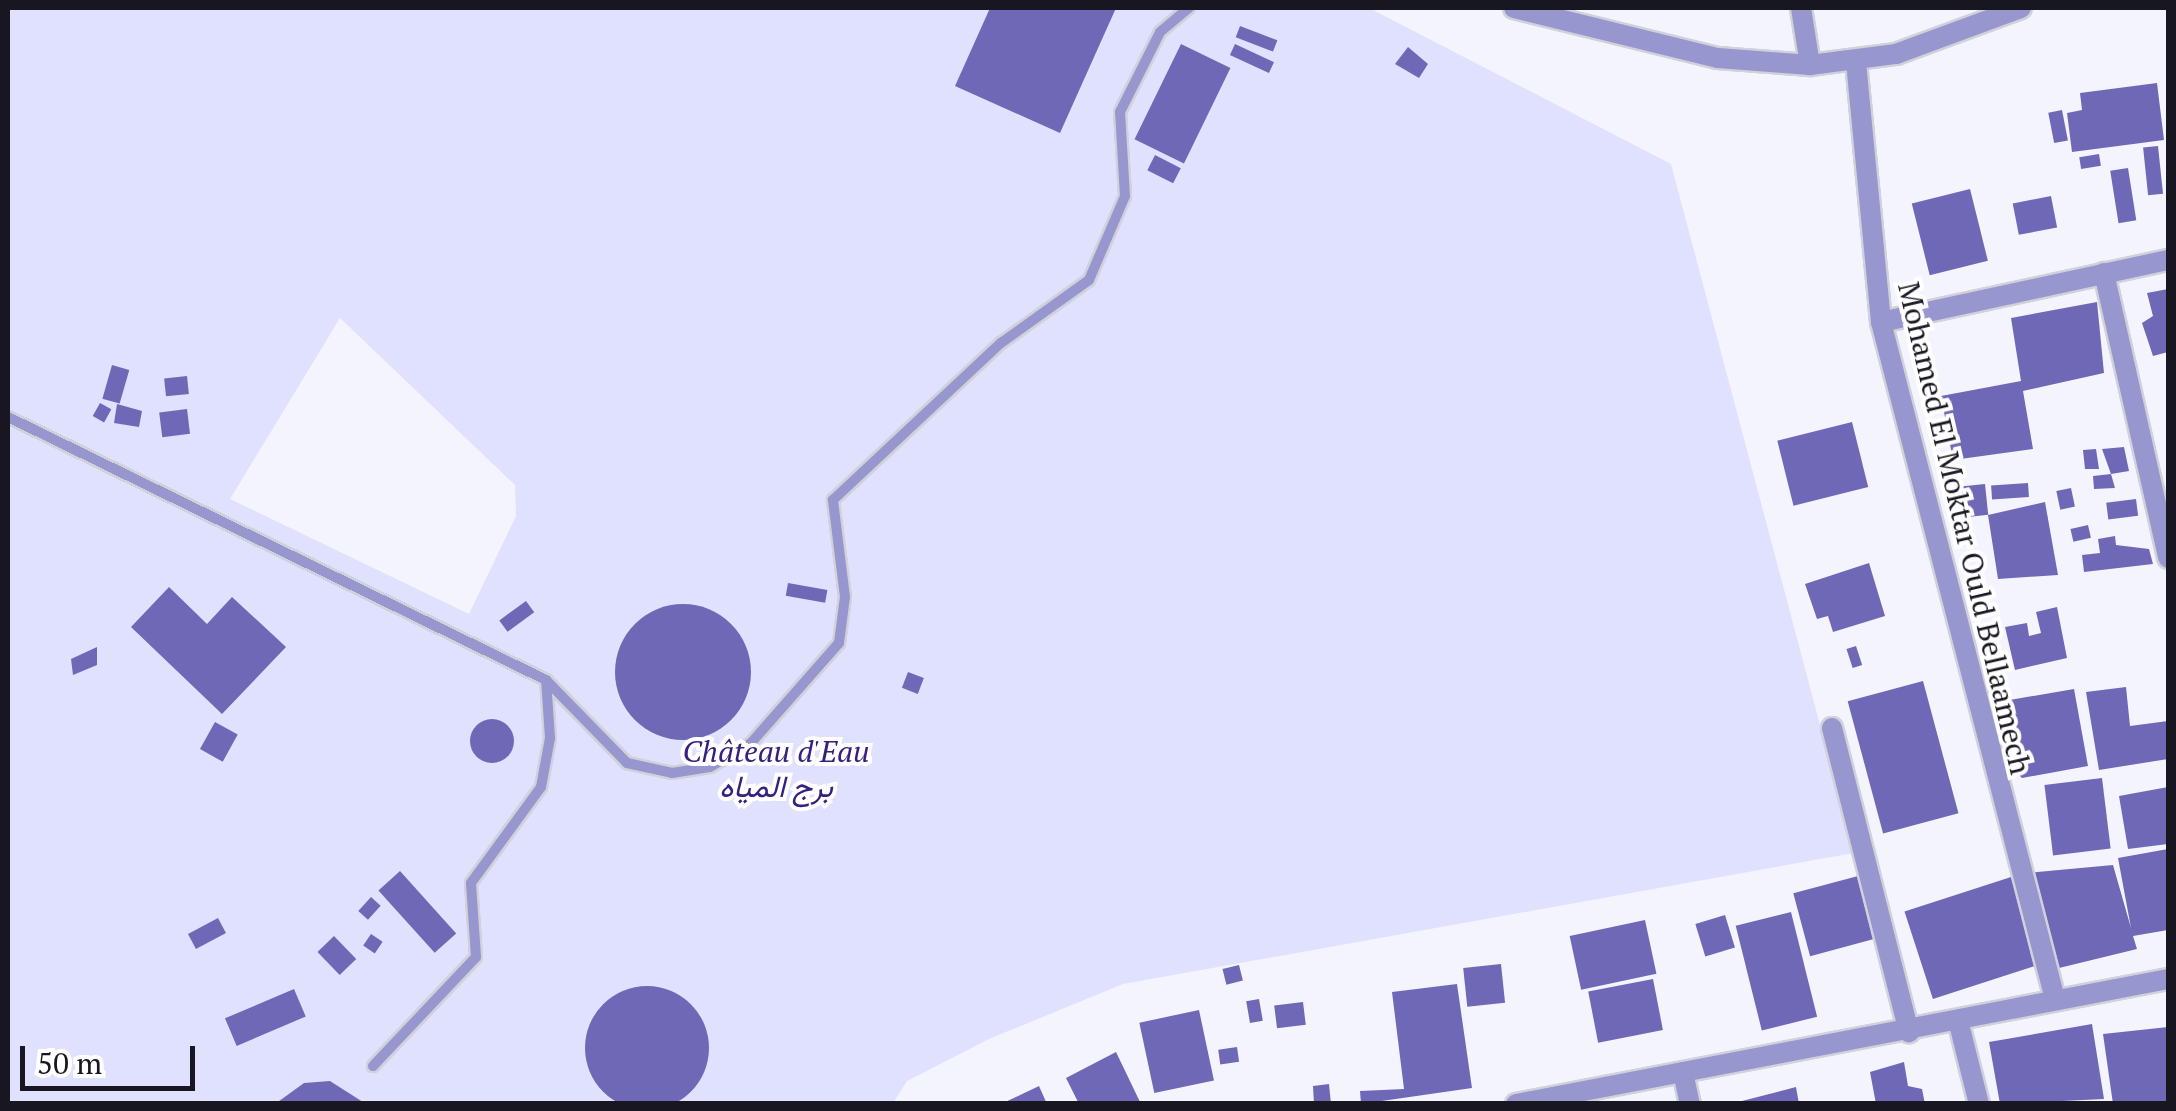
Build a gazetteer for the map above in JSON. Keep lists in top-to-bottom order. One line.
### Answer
{"streets":{"street":["Mohamed El Moktar Ould Bellaamech"]},"parks":["Château d'Eau برج المياه"],"scale_bar":"50 m"}
